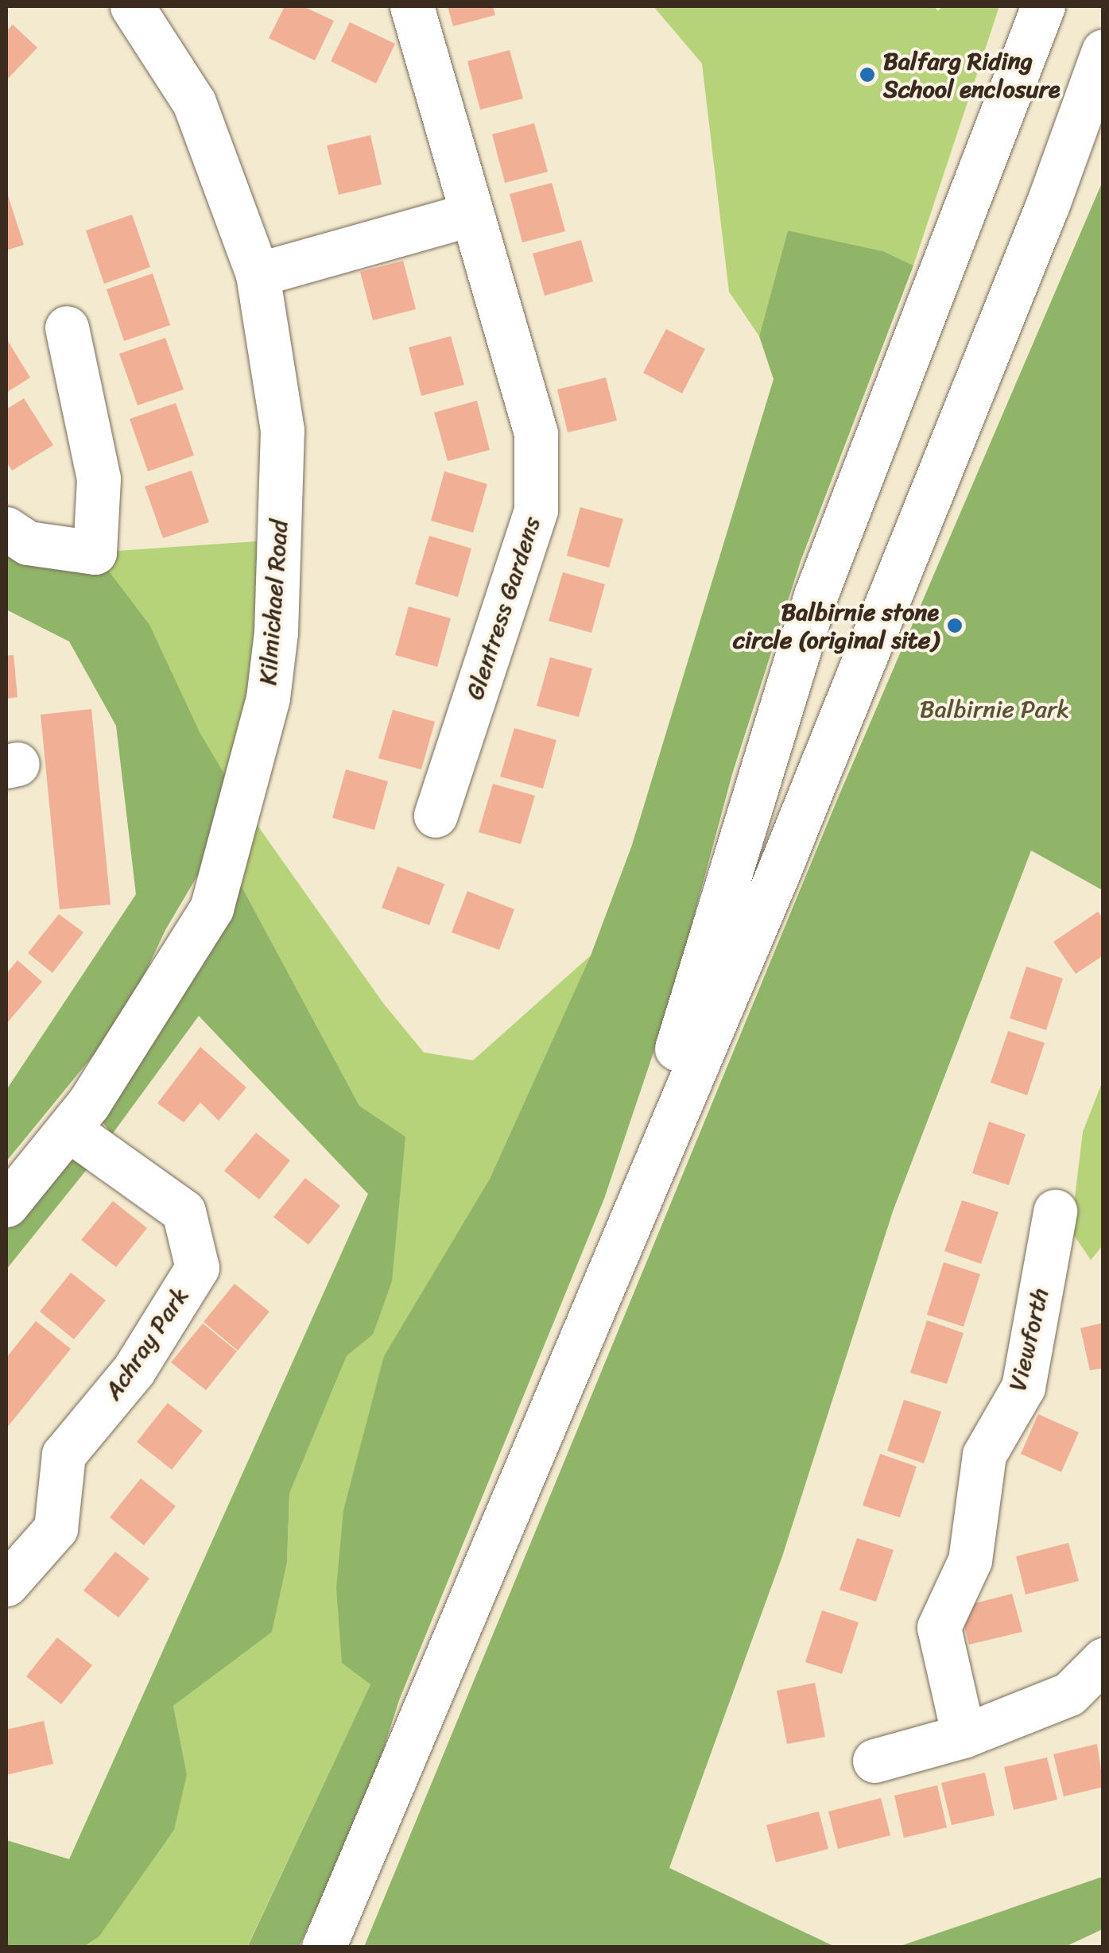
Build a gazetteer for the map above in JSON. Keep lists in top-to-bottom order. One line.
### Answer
{"streets":{"main road":["Kilmichael Road","Glentress Gardens","Viewforth","Achray Park"]},"crossings":[["Kilmichael Road","Achray Park"]],"parks":["Balbirnie Park"],"places":["Balfarg Riding School enclosure","Balbirnie stone circle (original site)"]}
